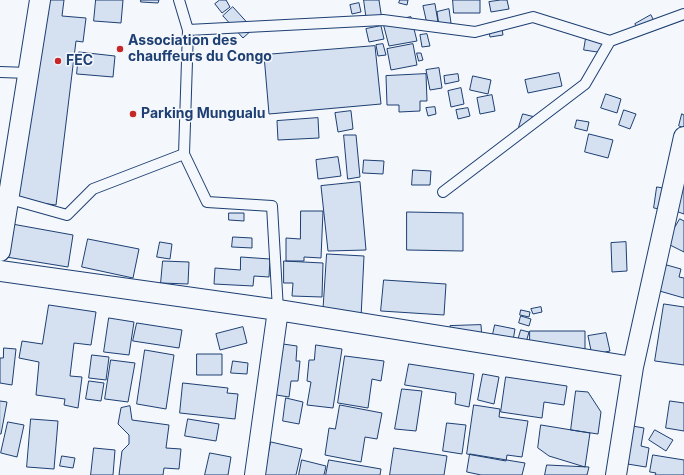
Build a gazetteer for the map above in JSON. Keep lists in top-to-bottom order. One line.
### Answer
{"places":["Association des chauffeurs du Congo","FEC","Parking Mungualu"]}
